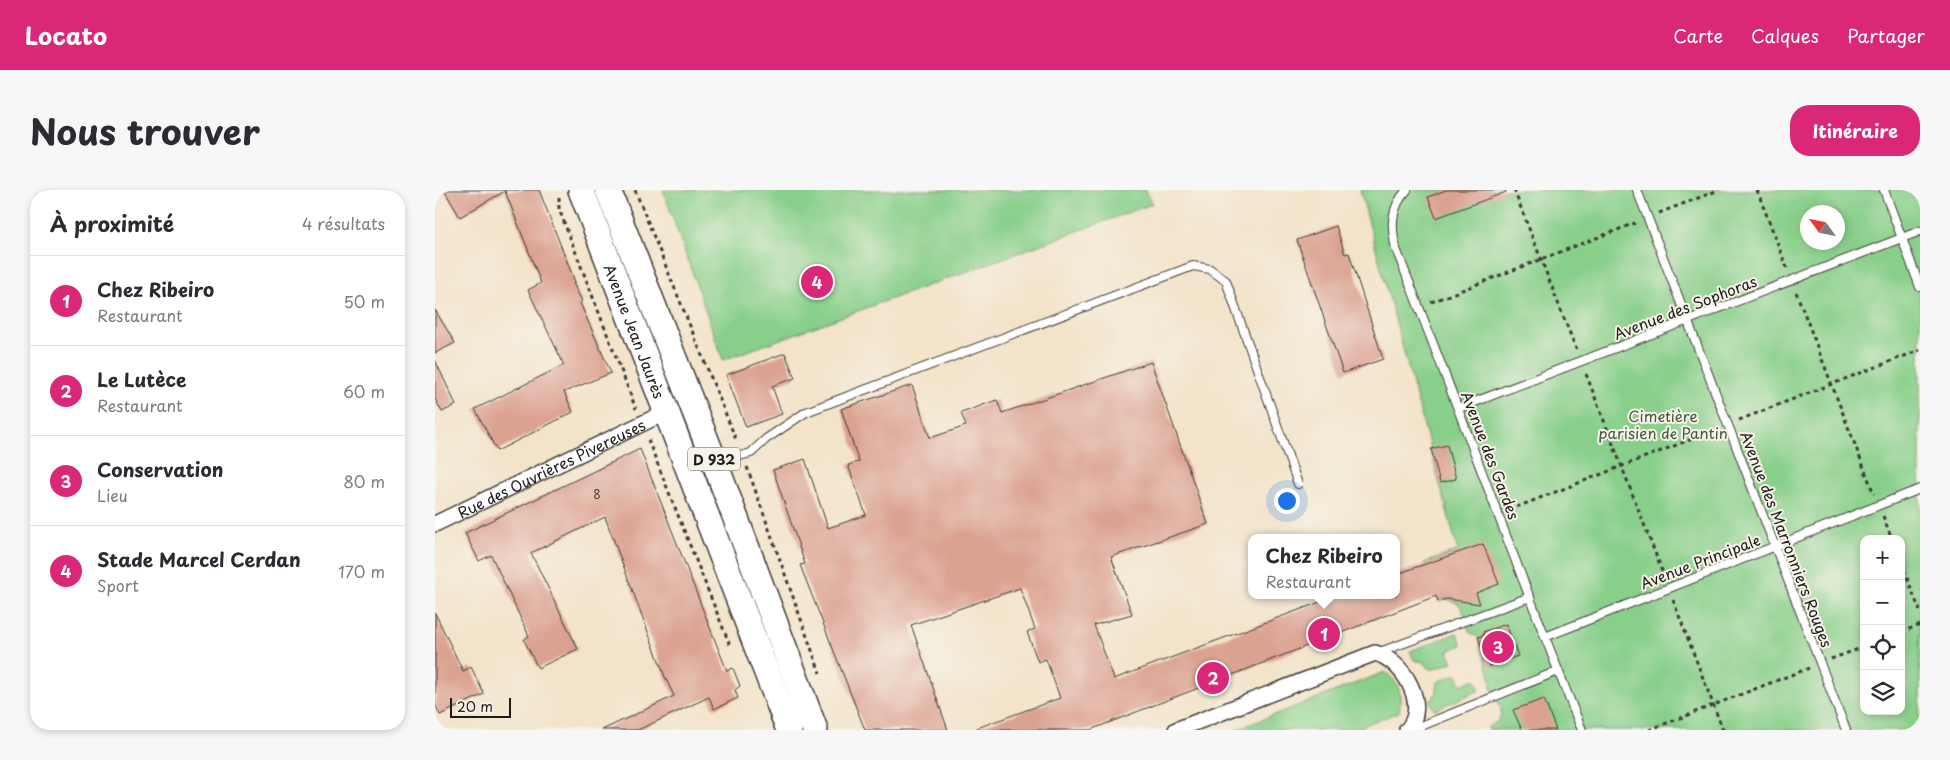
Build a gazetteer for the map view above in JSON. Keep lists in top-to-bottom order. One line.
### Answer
{"streets":{"main road":["Avenue Jean Jaurès","D 932"],"street":["Rue des Ouvrières Pivereuses"],"lane":["Avenue des Sophoras","Avenue des Gardes","Avenue des Marronniers Rouges","Avenue Principale"]},"crossings":[["Avenue des Sophoras","Avenue des Gardes"],["Avenue des Sophoras","Avenue des Marronniers Rouges"],["Avenue Jean Jaurès","D 932"],["Avenue Jean Jaurès","Rue des Ouvrières Pivereuses"],["Avenue des Gardes","Avenue Principale"],["Avenue des Marronniers Rouges","Avenue Principale"]],"parks":["Cimetière parisien de Pantin"],"house_numbers":["8"],"scale_bar":"20 m","north":"top left","page":{"header":"Locato","nav":["Carte","Calques","Partager"],"title":"Nous trouver","buttons":"Itinéraire","heading":["À proximité","4 résultats"],"list":[{"mark":"1","name":"Chez Ribeiro","note":"Restaurant","value":"50 m"},{"mark":"2","name":"Le Lutèce","note":"Restaurant","value":"60 m"},{"mark":"3","name":"Conservation","note":"Lieu","value":"80 m"},{"mark":"4","name":"Stade Marcel Cerdan","note":"Sport","value":"170 m"}],"pins":["4","1","3","2"],"popup":["Chez Ribeiro","Restaurant"],"map_buttons":["+","−"],"scale":"20 m"}}
